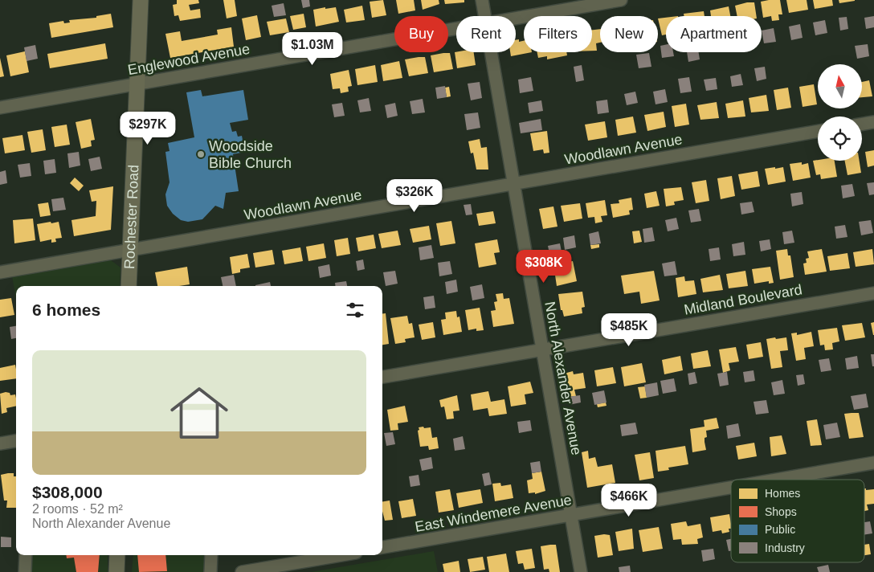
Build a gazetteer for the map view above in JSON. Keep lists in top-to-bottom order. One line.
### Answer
{"streets":{"main road":["Rochester Road"],"street":["Englewood Avenue","Woodlawn Avenue","Midland Boulevard","North Alexander Avenue","East Windemere Avenue"]},"crossings":[["Englewood Avenue","Rochester Road"],["Woodlawn Avenue","Rochester Road"],["Woodlawn Avenue","North Alexander Avenue"],["Midland Boulevard","North Alexander Avenue"],["North Alexander Avenue","East Windemere Avenue"]],"places":["Woodside Bible Church"],"legend":["Homes","Shops","Public","Industry"],"north":"top","page":{"chip":["Buy","Rent","Filters","New","Apartment"],"price":["$1.03M","$297K","$326K","$308K","$485K","$466K"],"heading":"6 homes","list":[{"name":"$308,000","note":"2 rooms · 52 m² · North Alexander Avenue"}]}}
